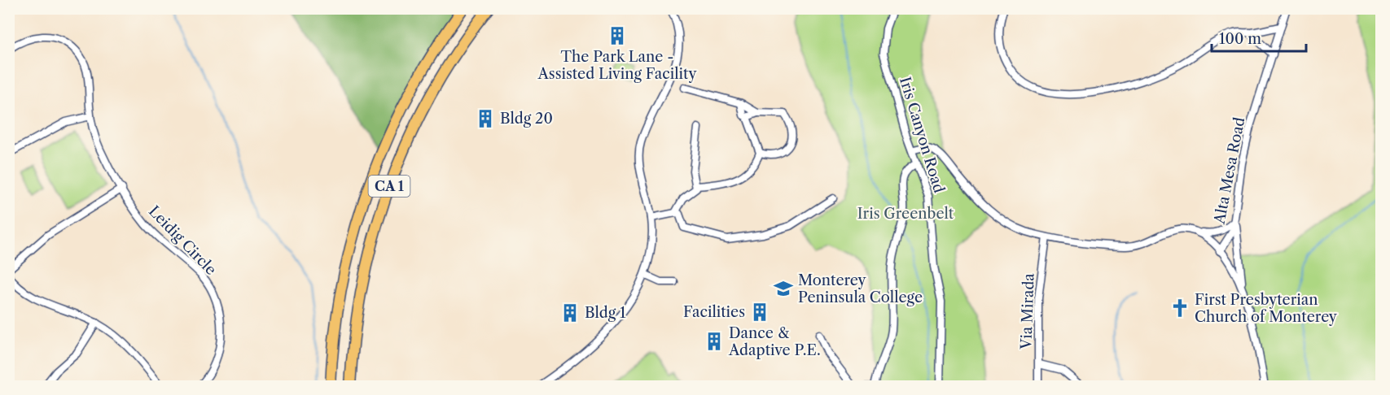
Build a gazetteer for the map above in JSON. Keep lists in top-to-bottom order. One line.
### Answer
{"streets":{"highway":["CA 1"],"street":["Iris Canyon Road","Alta Mesa Road","Leidig Circle","Via Mirada"]},"parks":["Iris Greenbelt"],"places":{"building":["The Park Lane - Assisted Living Facility","Bldg 20","Facilities","Bldg 1","Dance & Adaptive P.E."],"school or university":["Monterey Peninsula College"],"church":["First Presbyterian Church of Monterey"]},"scale_bar":"100 m"}
